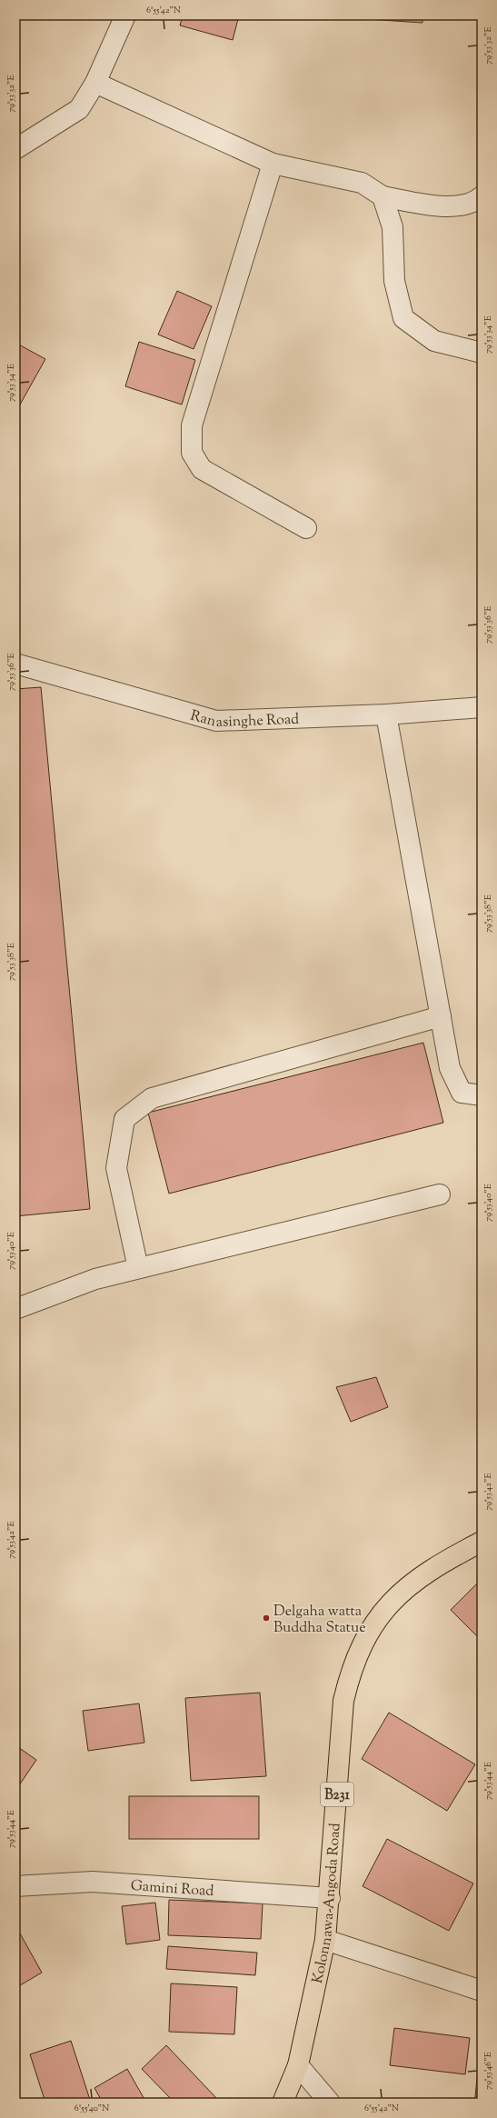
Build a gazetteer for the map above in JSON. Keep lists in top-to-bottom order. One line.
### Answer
{"streets":{"main road":["B231","Kolonnawa-Angoda Road"],"street":["Ranasinghe Road","Gamini Road"]},"crossings":[["Gamini Road","Kolonnawa-Angoda Road"]],"places":["Delgaha watta Buddha Statue"],"coordinates":["6°55'42\"N","79°53'32\"E","79°53'34\"E","79°53'36\"E","79°53'38\"E","79°53'40\"E","79°53'42\"E","79°53'44\"E","79°53'46\"E","6°55'40\"N"]}
